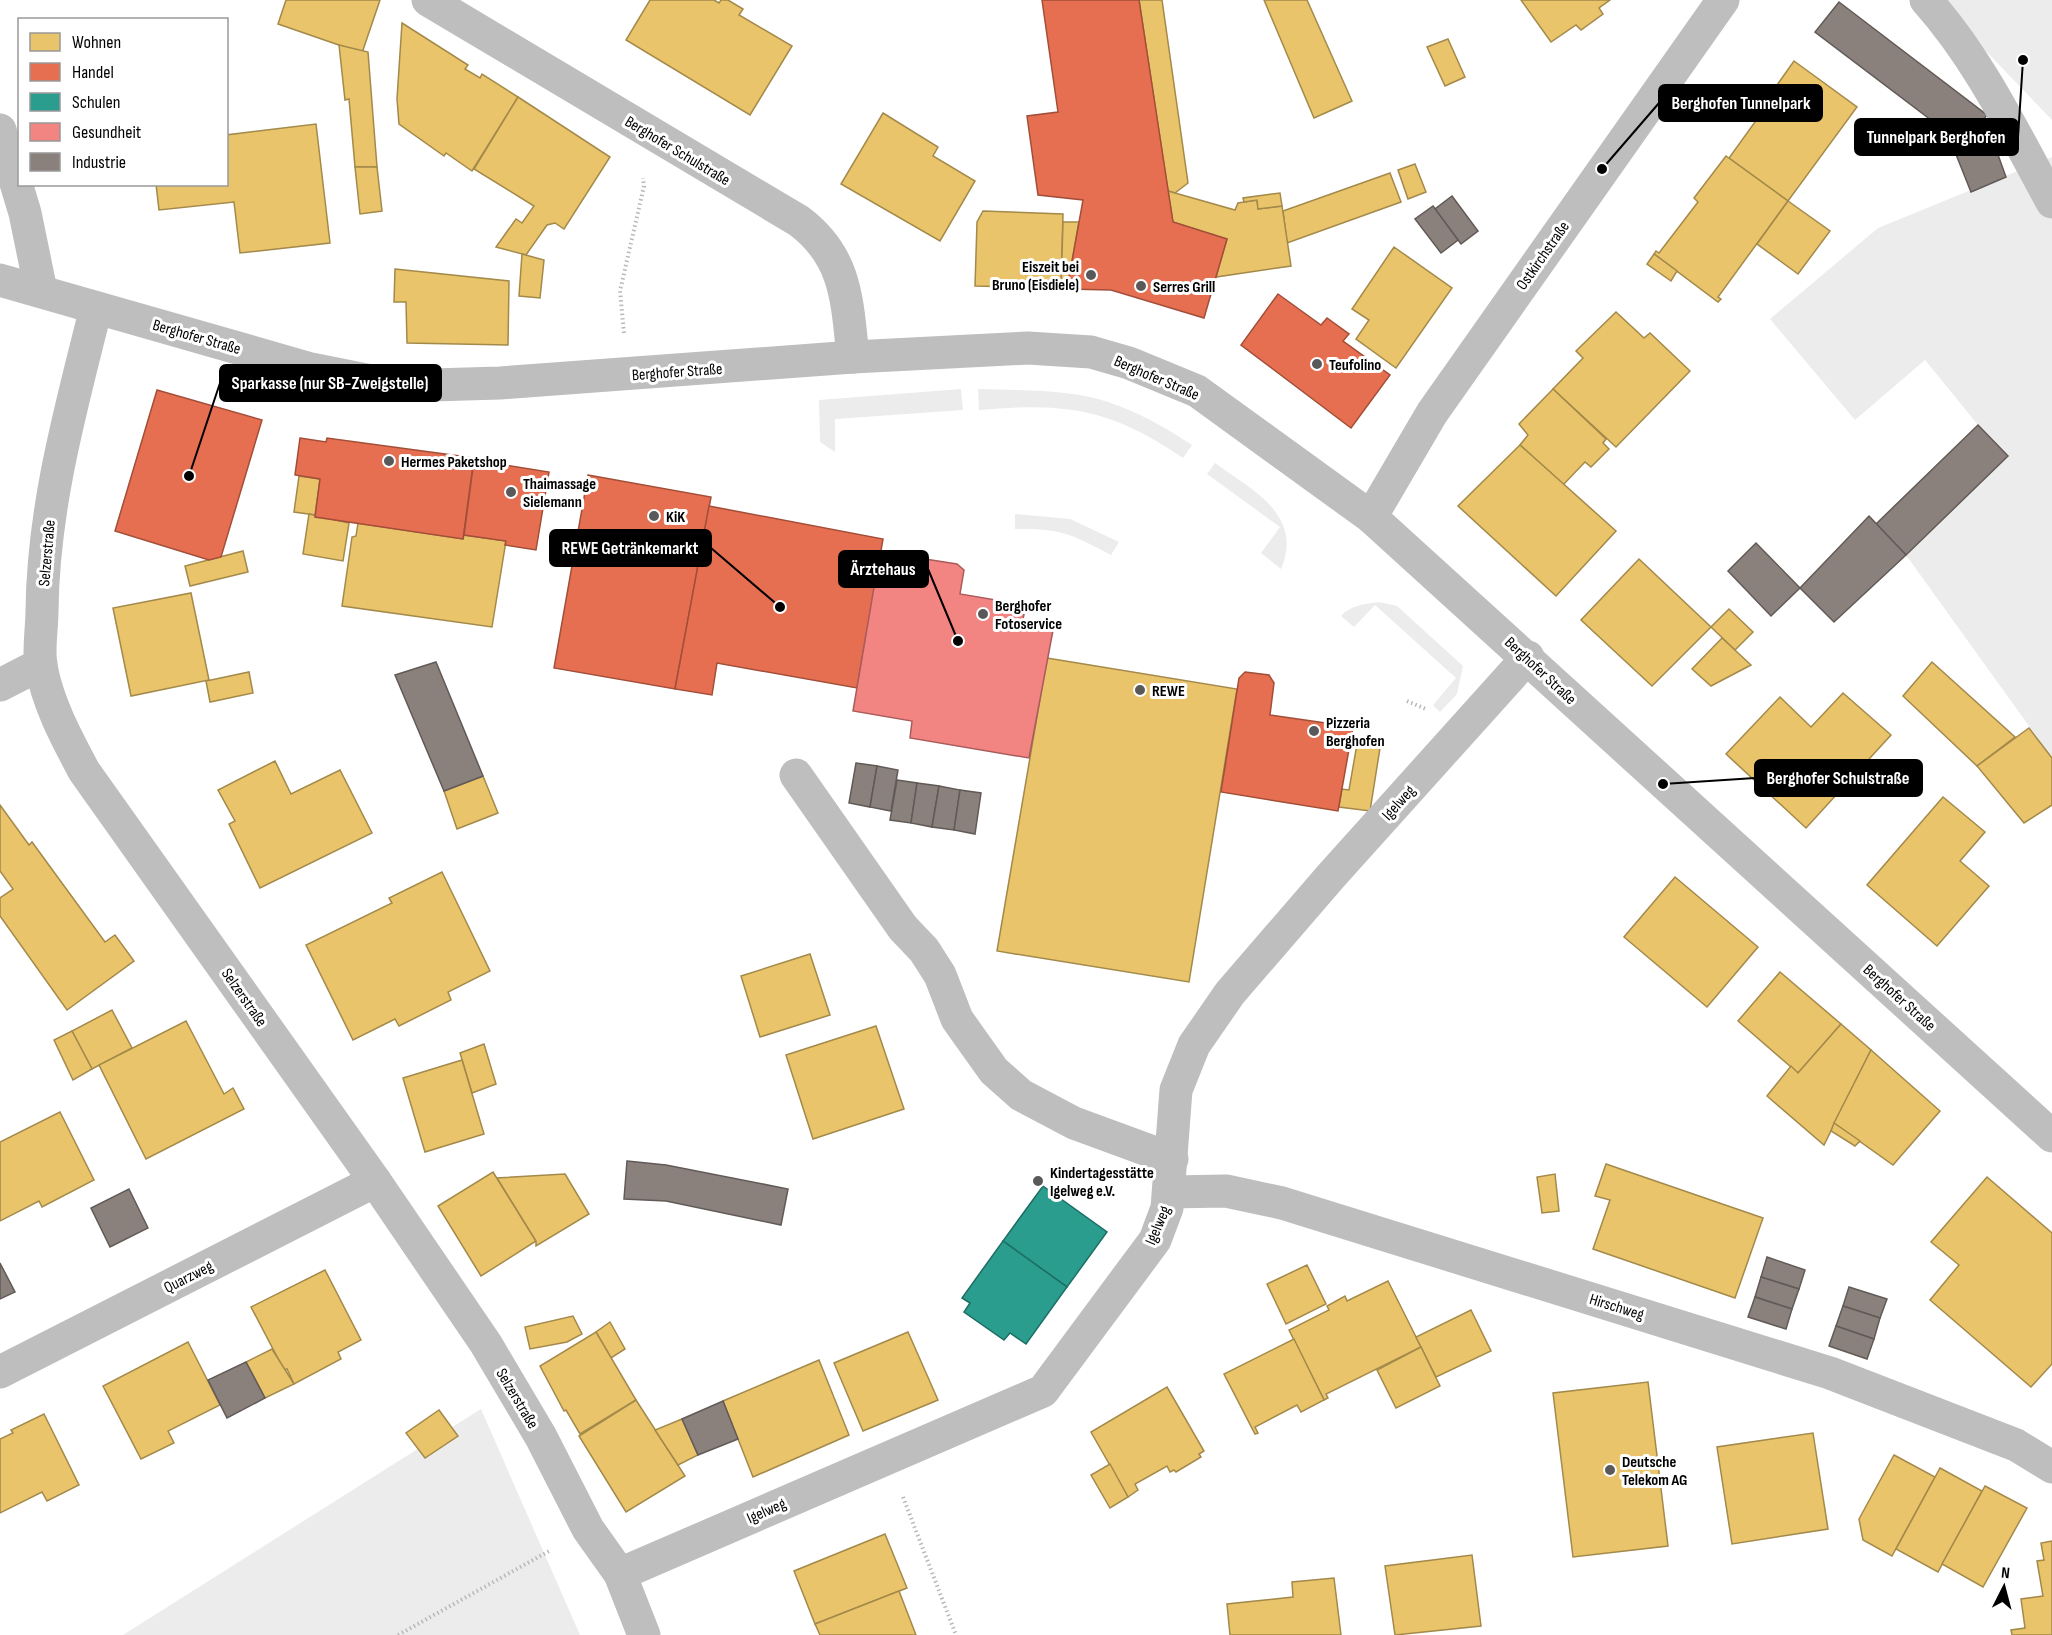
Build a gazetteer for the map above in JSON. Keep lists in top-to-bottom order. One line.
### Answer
{"streets":{"street":["Berghofer Schulstraße","Ostkirchstraße","Berghofer Straße","Selzerstraße","Igelweg","Quarzweg","Hirschweg"]},"crossings":[["Berghofer Schulstraße","Berghofer Straße"],["Ostkirchstraße","Berghofer Straße"],["Berghofer Straße","Selzerstraße"],["Berghofer Straße","Igelweg"],["Selzerstraße","Igelweg"],["Selzerstraße","Quarzweg"],["Igelweg","Hirschweg"]],"places":["Tunnelpark Berghofen","Berghofen Tunnelpark","Eiszeit bei Bruno (Eisdiele)","Serres Grill","Teufolino","Hermes Paketshop","Sparkasse (nur SB-Zweigstelle)","Thaimassage Sielemann","KiK","REWE Getränkemarkt","Berghofer Fotoservice","Ärztehaus","REWE","Pizzeria Berghofen","Berghofer Schulstraße","Kindertagesstätte Igelweg e.V.","Deutsche Telekom AG"],"legend":["Wohnen","Handel","Schulen","Gesundheit","Industrie"],"north":"top"}
